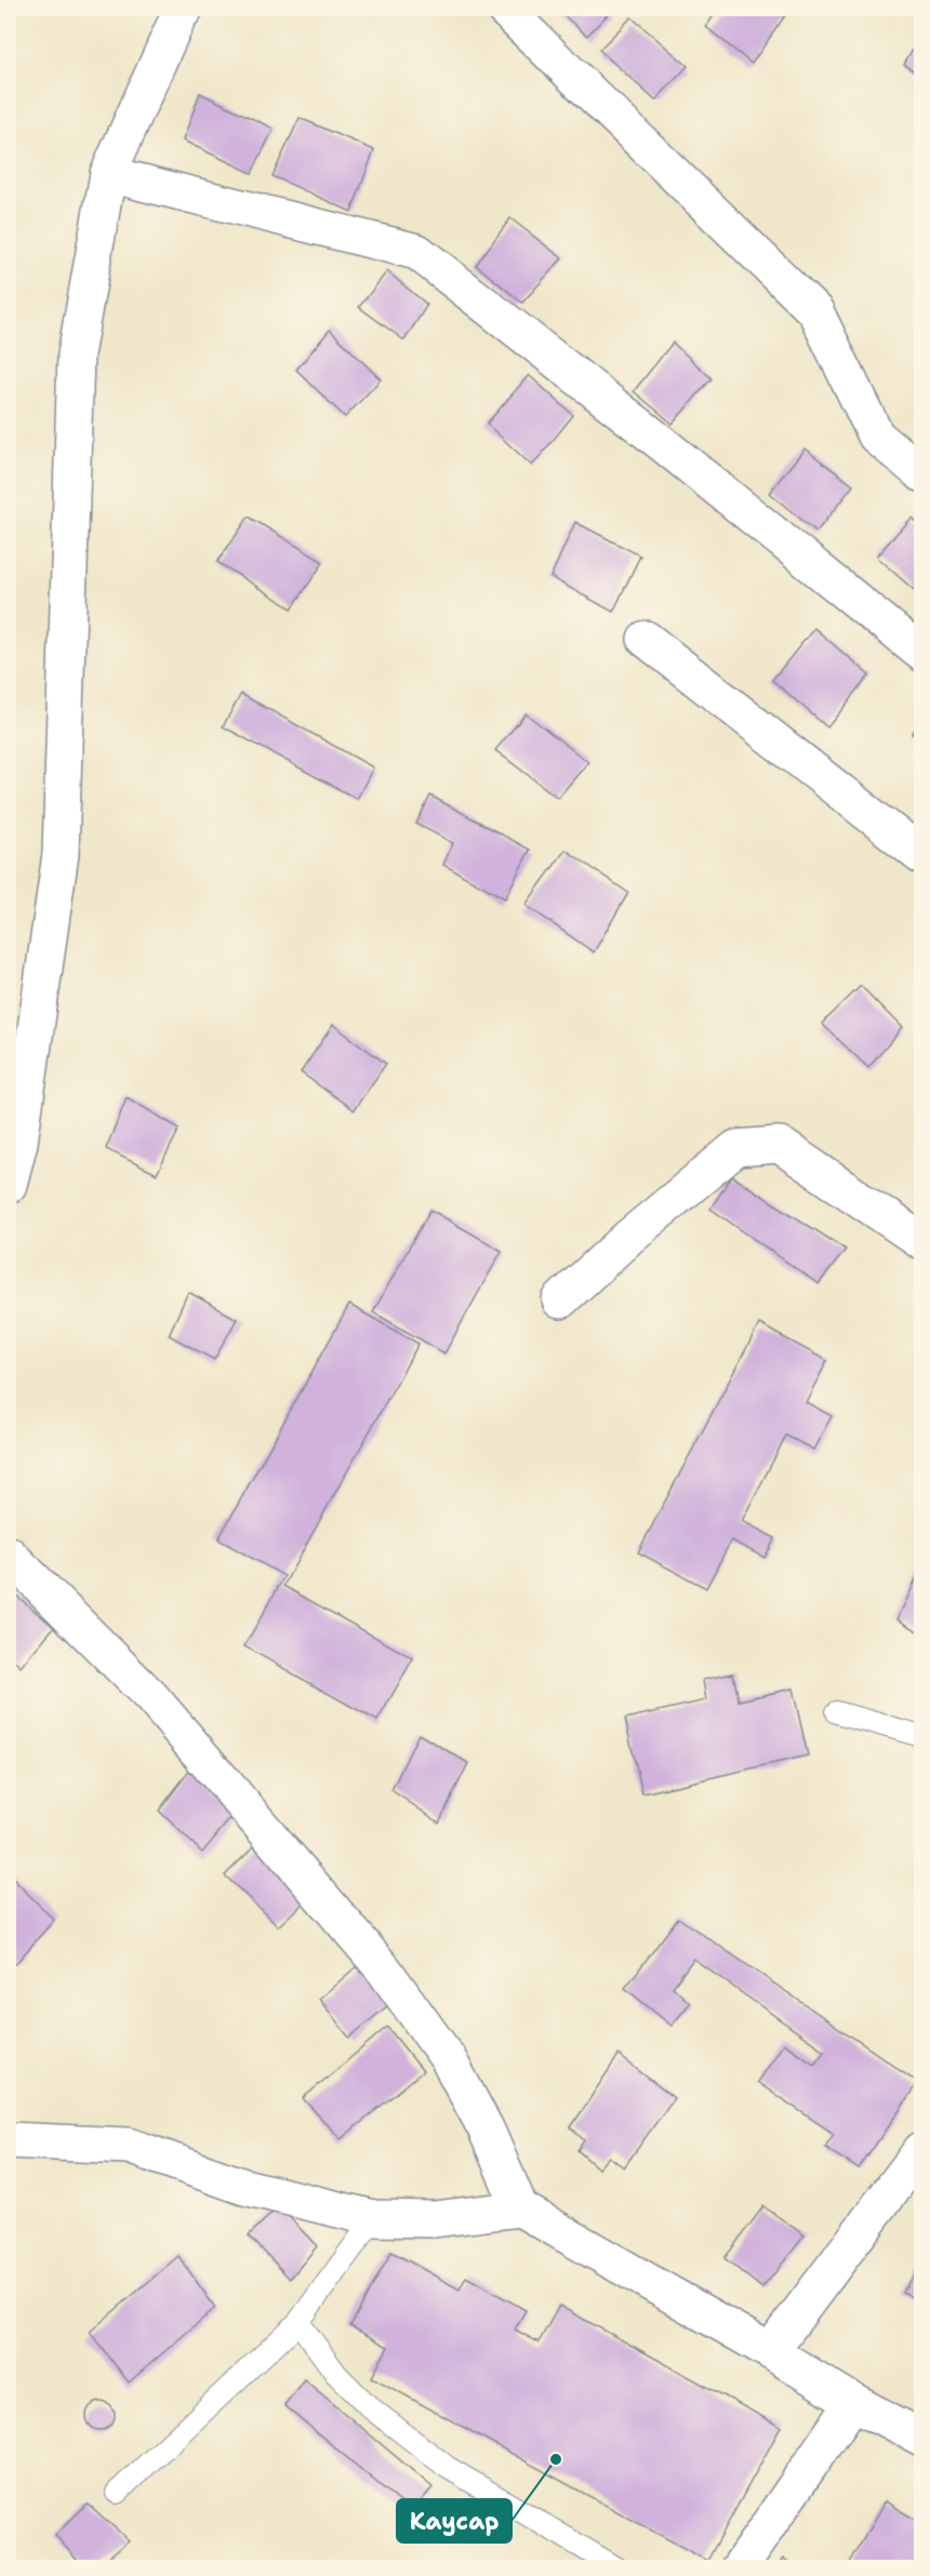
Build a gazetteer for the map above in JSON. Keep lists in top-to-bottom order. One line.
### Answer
{"places":["Каусар"]}
